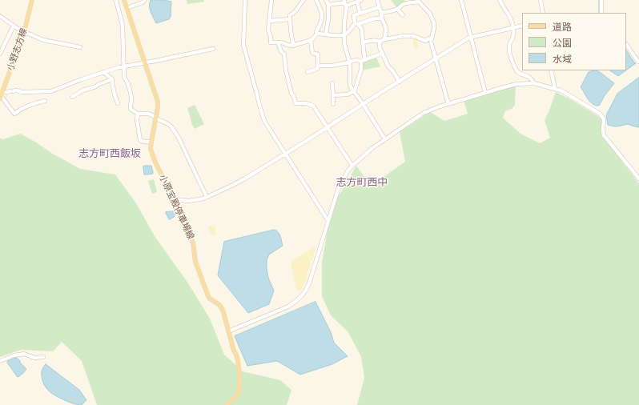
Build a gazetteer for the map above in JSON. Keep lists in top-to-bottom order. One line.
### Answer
{"streets":{"main road":["小野志方線","小原宝殿停車場線"]},"districts":["志方町西飯坂","志方町西中"],"legend":["道路","公園","水域"]}
